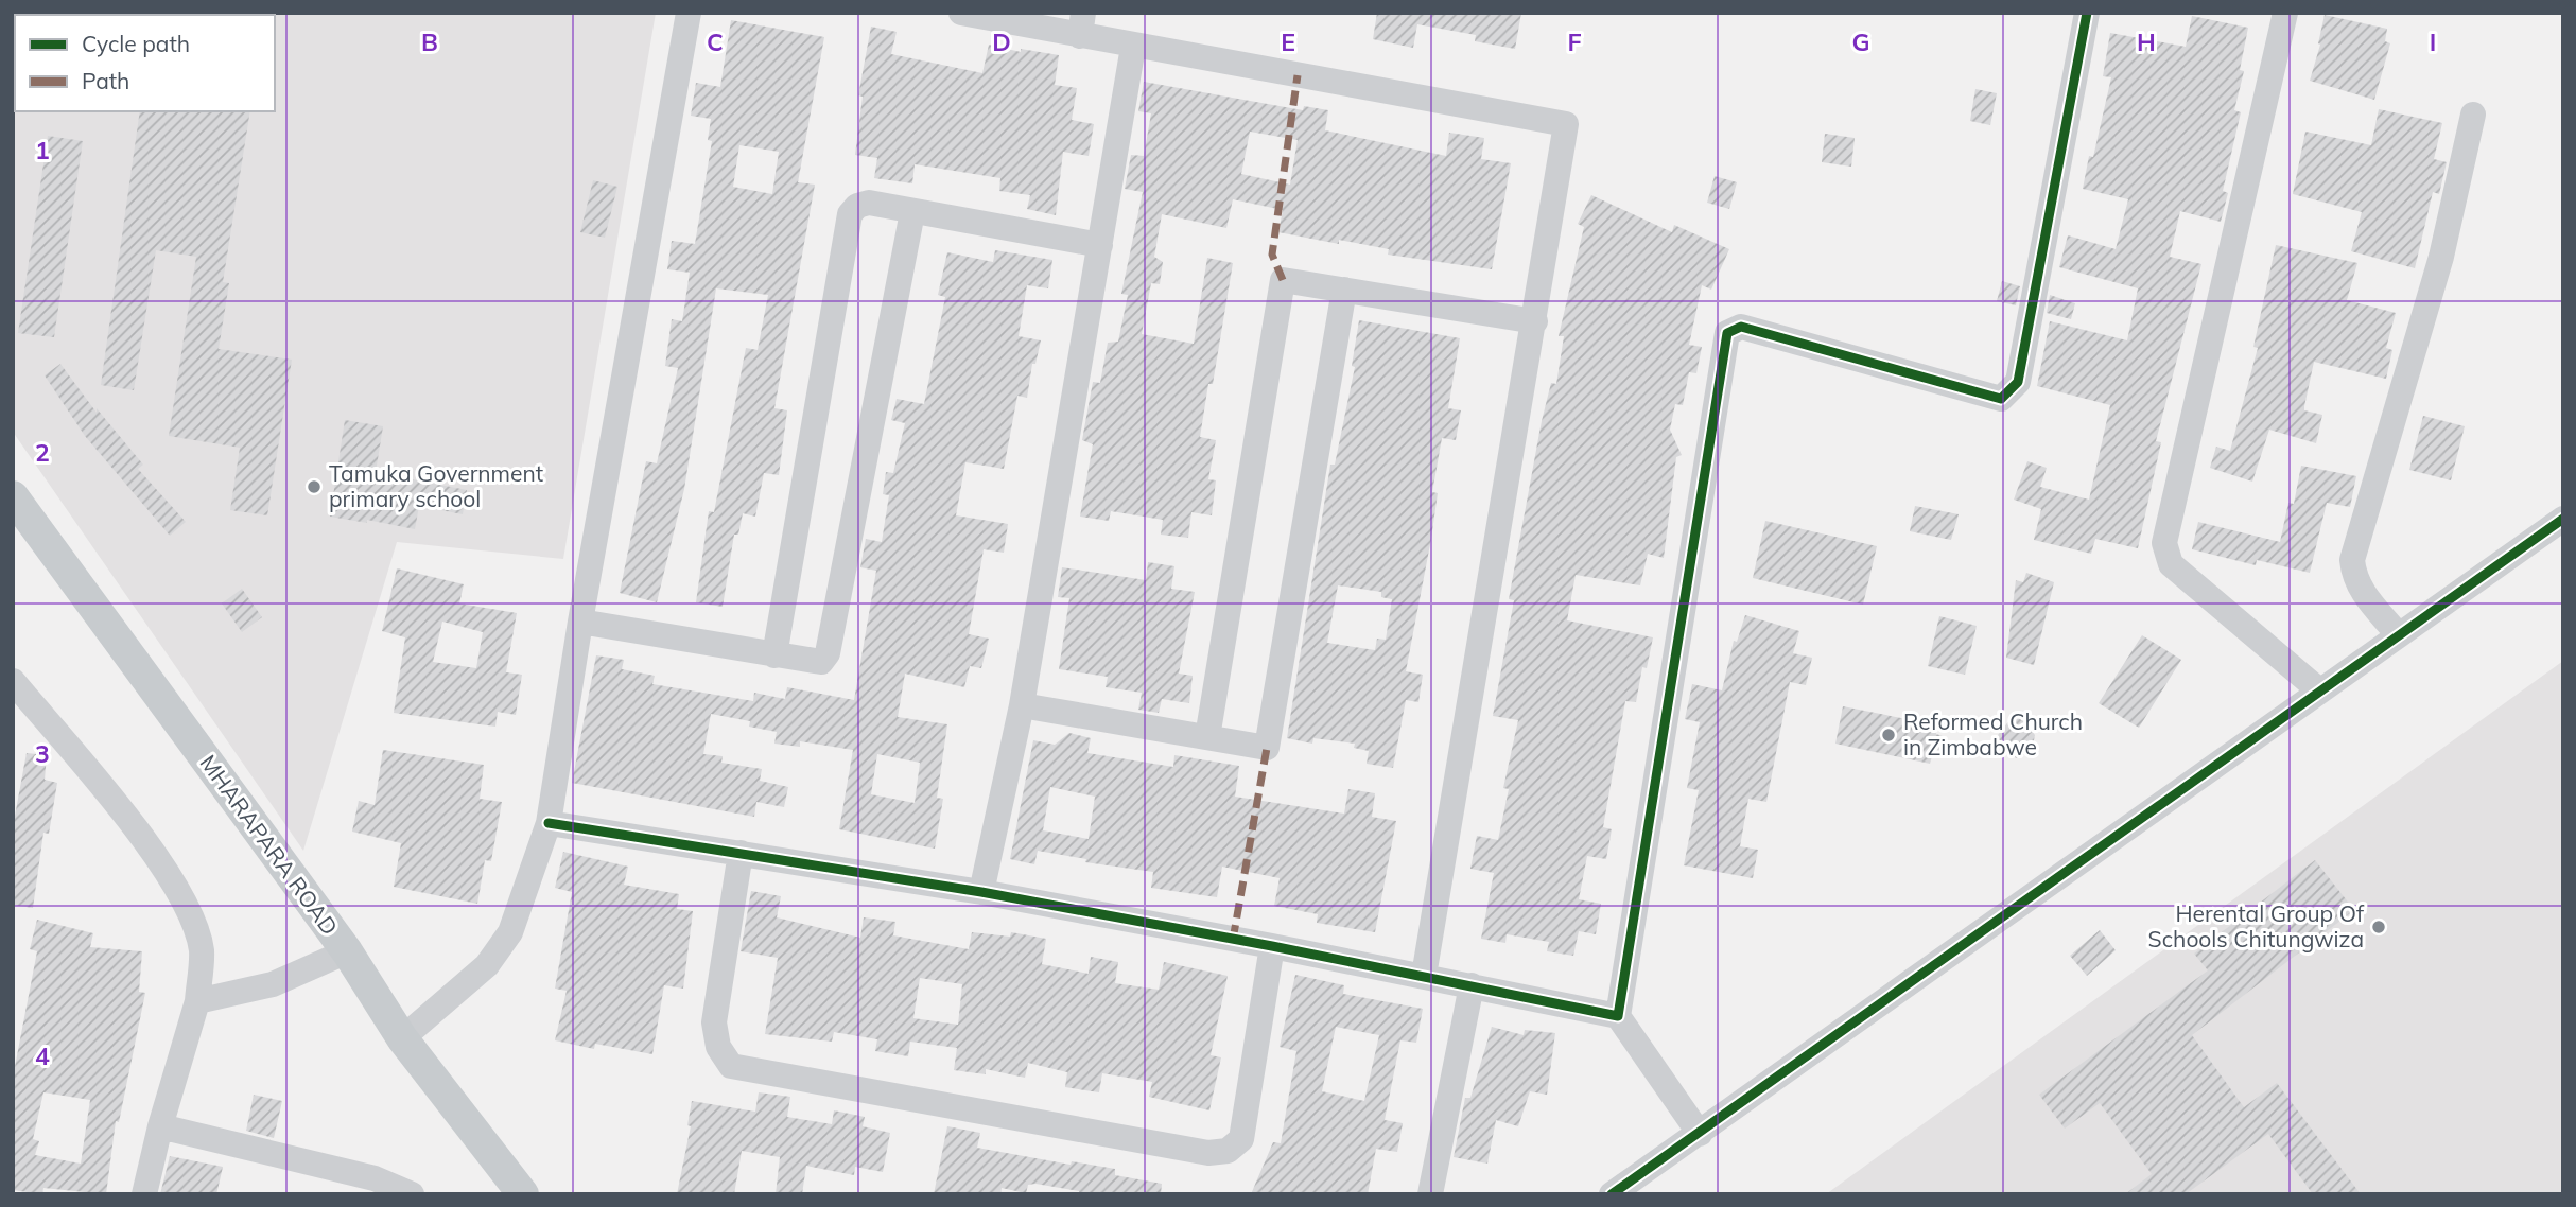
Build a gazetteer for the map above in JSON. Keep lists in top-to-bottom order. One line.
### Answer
{"streets":{"main road":["MHARAPARA ROAD"]},"places":["Tamuka Government primary school","Reformed Church in Zimbabwe","Herental Group Of Schools Chitungwiza"],"legend":["Cycle path","Path"],"grid":{"columns":["B","C","D","E","F","G","H","I"],"rows":["1","2","3","4"]}}
